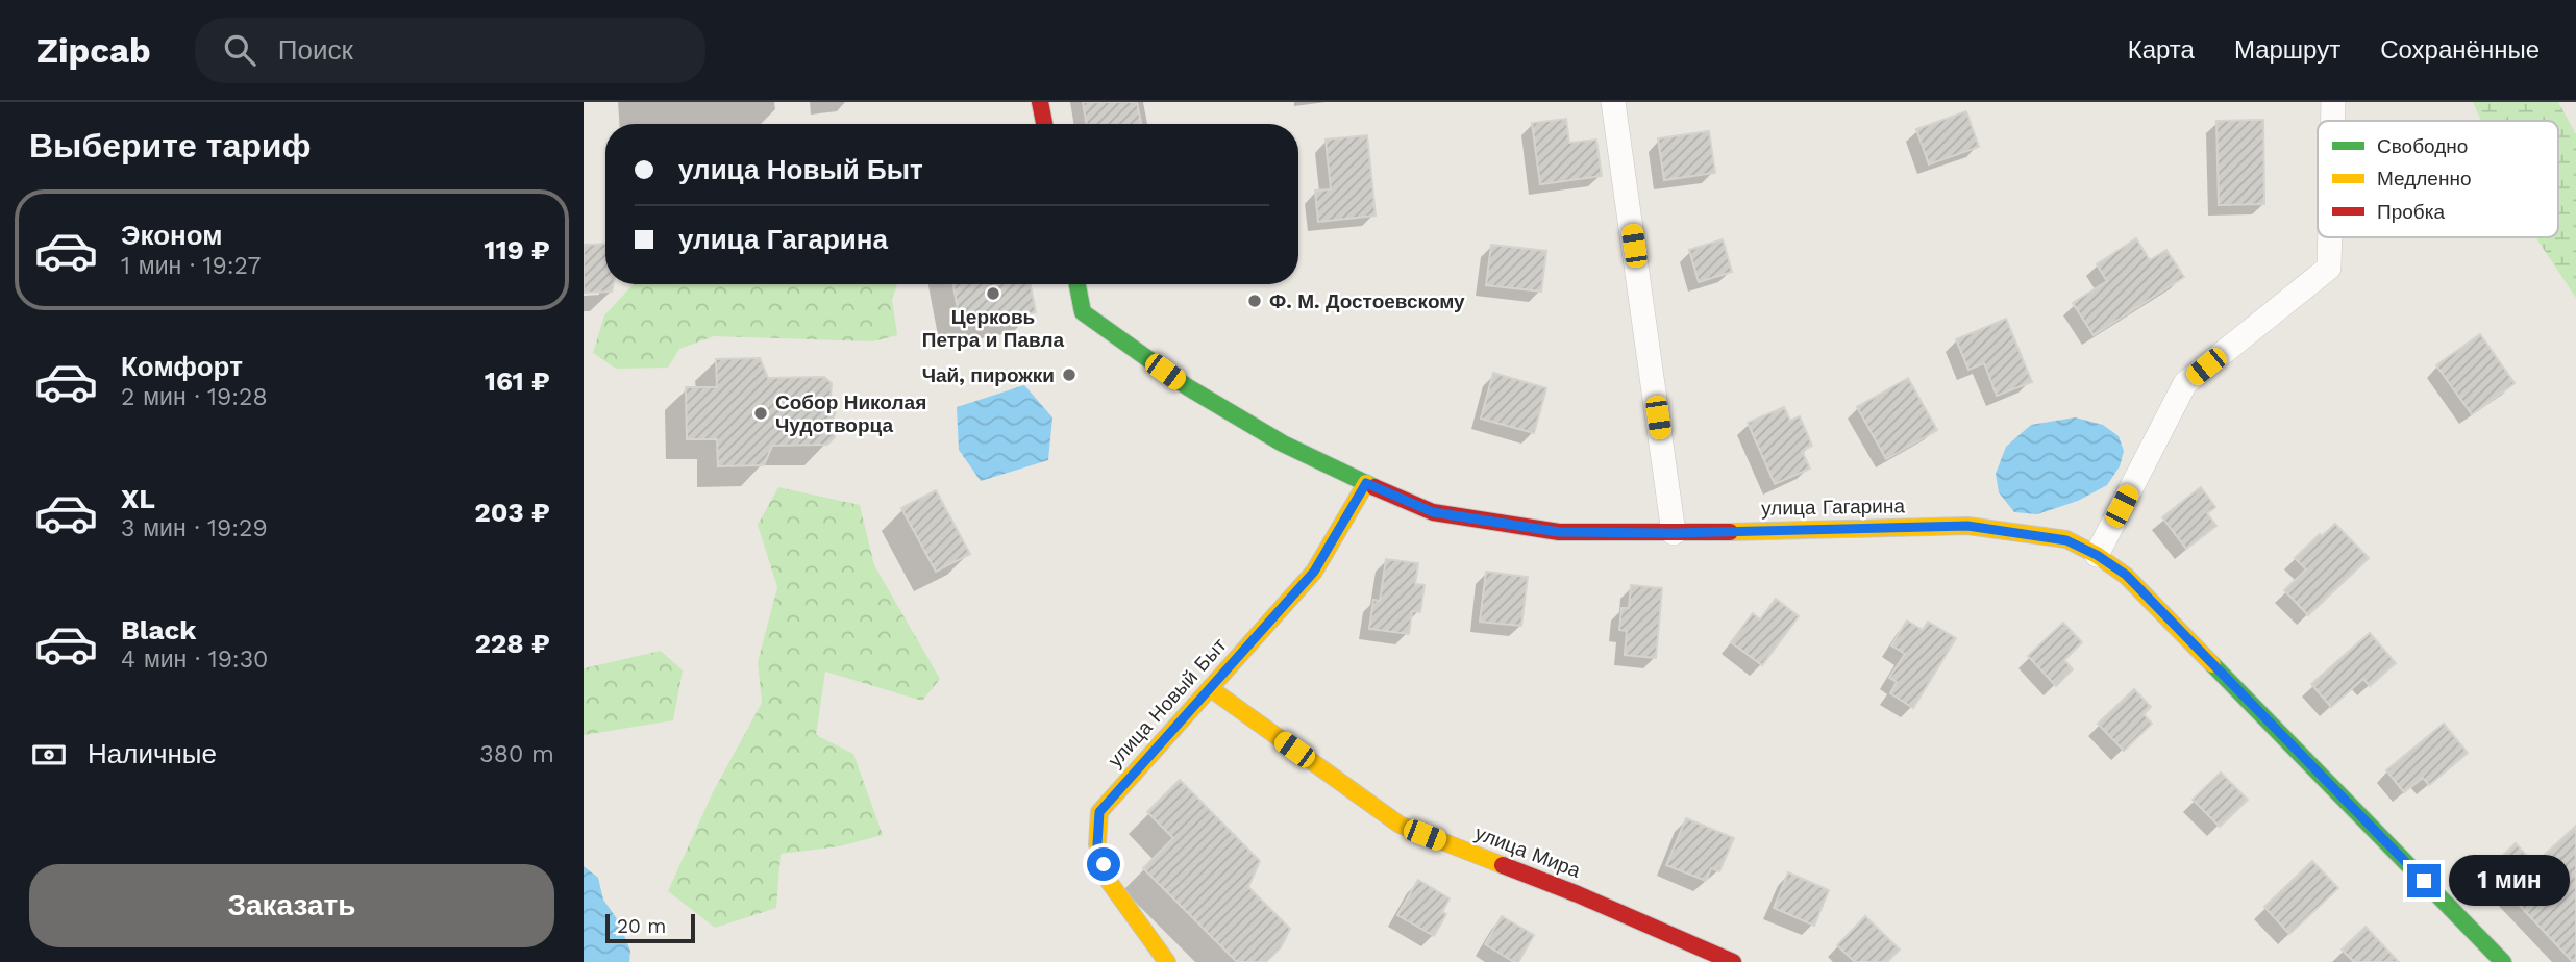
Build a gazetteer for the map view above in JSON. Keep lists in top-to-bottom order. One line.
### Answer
{"streets":{"street":["улица Гагарина","улица Новый Быт","улица Мира"]},"crossings":[["улица Гагарина","улица Новый Быт"],["улица Новый Быт","улица Мира"]],"places":["Церковь Петра и Павла","Ф. М. Достоевскому","Чай, пирожки","Собор Николая Чудотворца"],"legend":["Свободно","Медленно","Пробка"],"scale_bar":"20 m","page":{"header":"Zipcab","search":"Поиск","nav":["Карта","Маршрут","Сохранённые"],"heading":"Выберите тариф","banner":["улица Новый Быт","улица Гагарина"],"list":[{"name":"Эконом","note":"1 мин · 19:27","value":"119 ₽"},{"name":"Комфорт","note":"2 мин · 19:28","value":"161 ₽"},{"name":"XL","note":"3 мин · 19:29","value":"203 ₽"},{"name":"Black","note":"4 мин · 19:30","value":"228 ₽"}],"pay":["Наличные","380 m"],"buttons":"Заказать","bubble":"1 мин","scale":"20 m"}}
